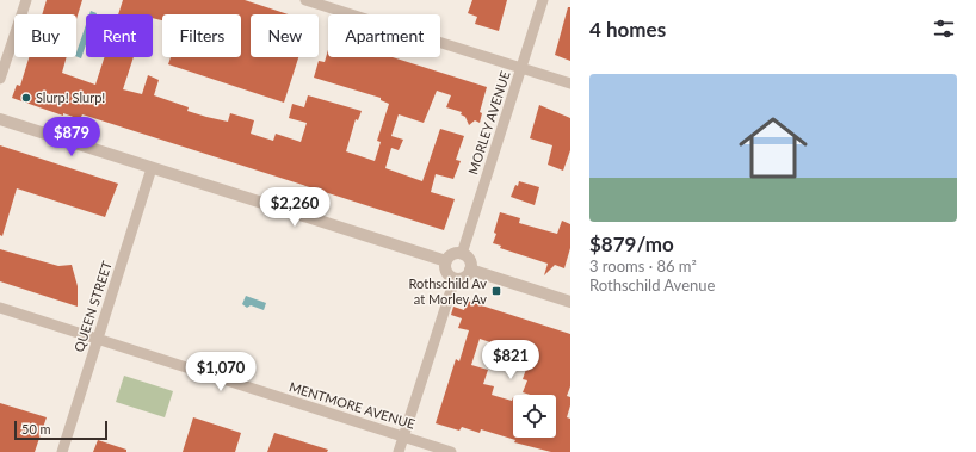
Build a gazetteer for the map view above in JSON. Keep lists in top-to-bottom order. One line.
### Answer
{"streets":{"street":["MORLEY AVENUE","QUEEN STREET","MENTMORE AVENUE"]},"crossings":[["QUEEN STREET","MENTMORE AVENUE"]],"places":{"other":["Slurp! Slurp!"],"transit":["Rothschild Av at Morley Av"]},"scale_bar":"50 m","page":{"heading":"4 homes","chip":["Buy","Rent","Filters","New","Apartment"],"list":[{"name":"$879/mo","note":"3 rooms · 86 m² · Rothschild Avenue"}],"price":["$879","$2,260","$821","$1,070"],"scale":"50 m"}}
